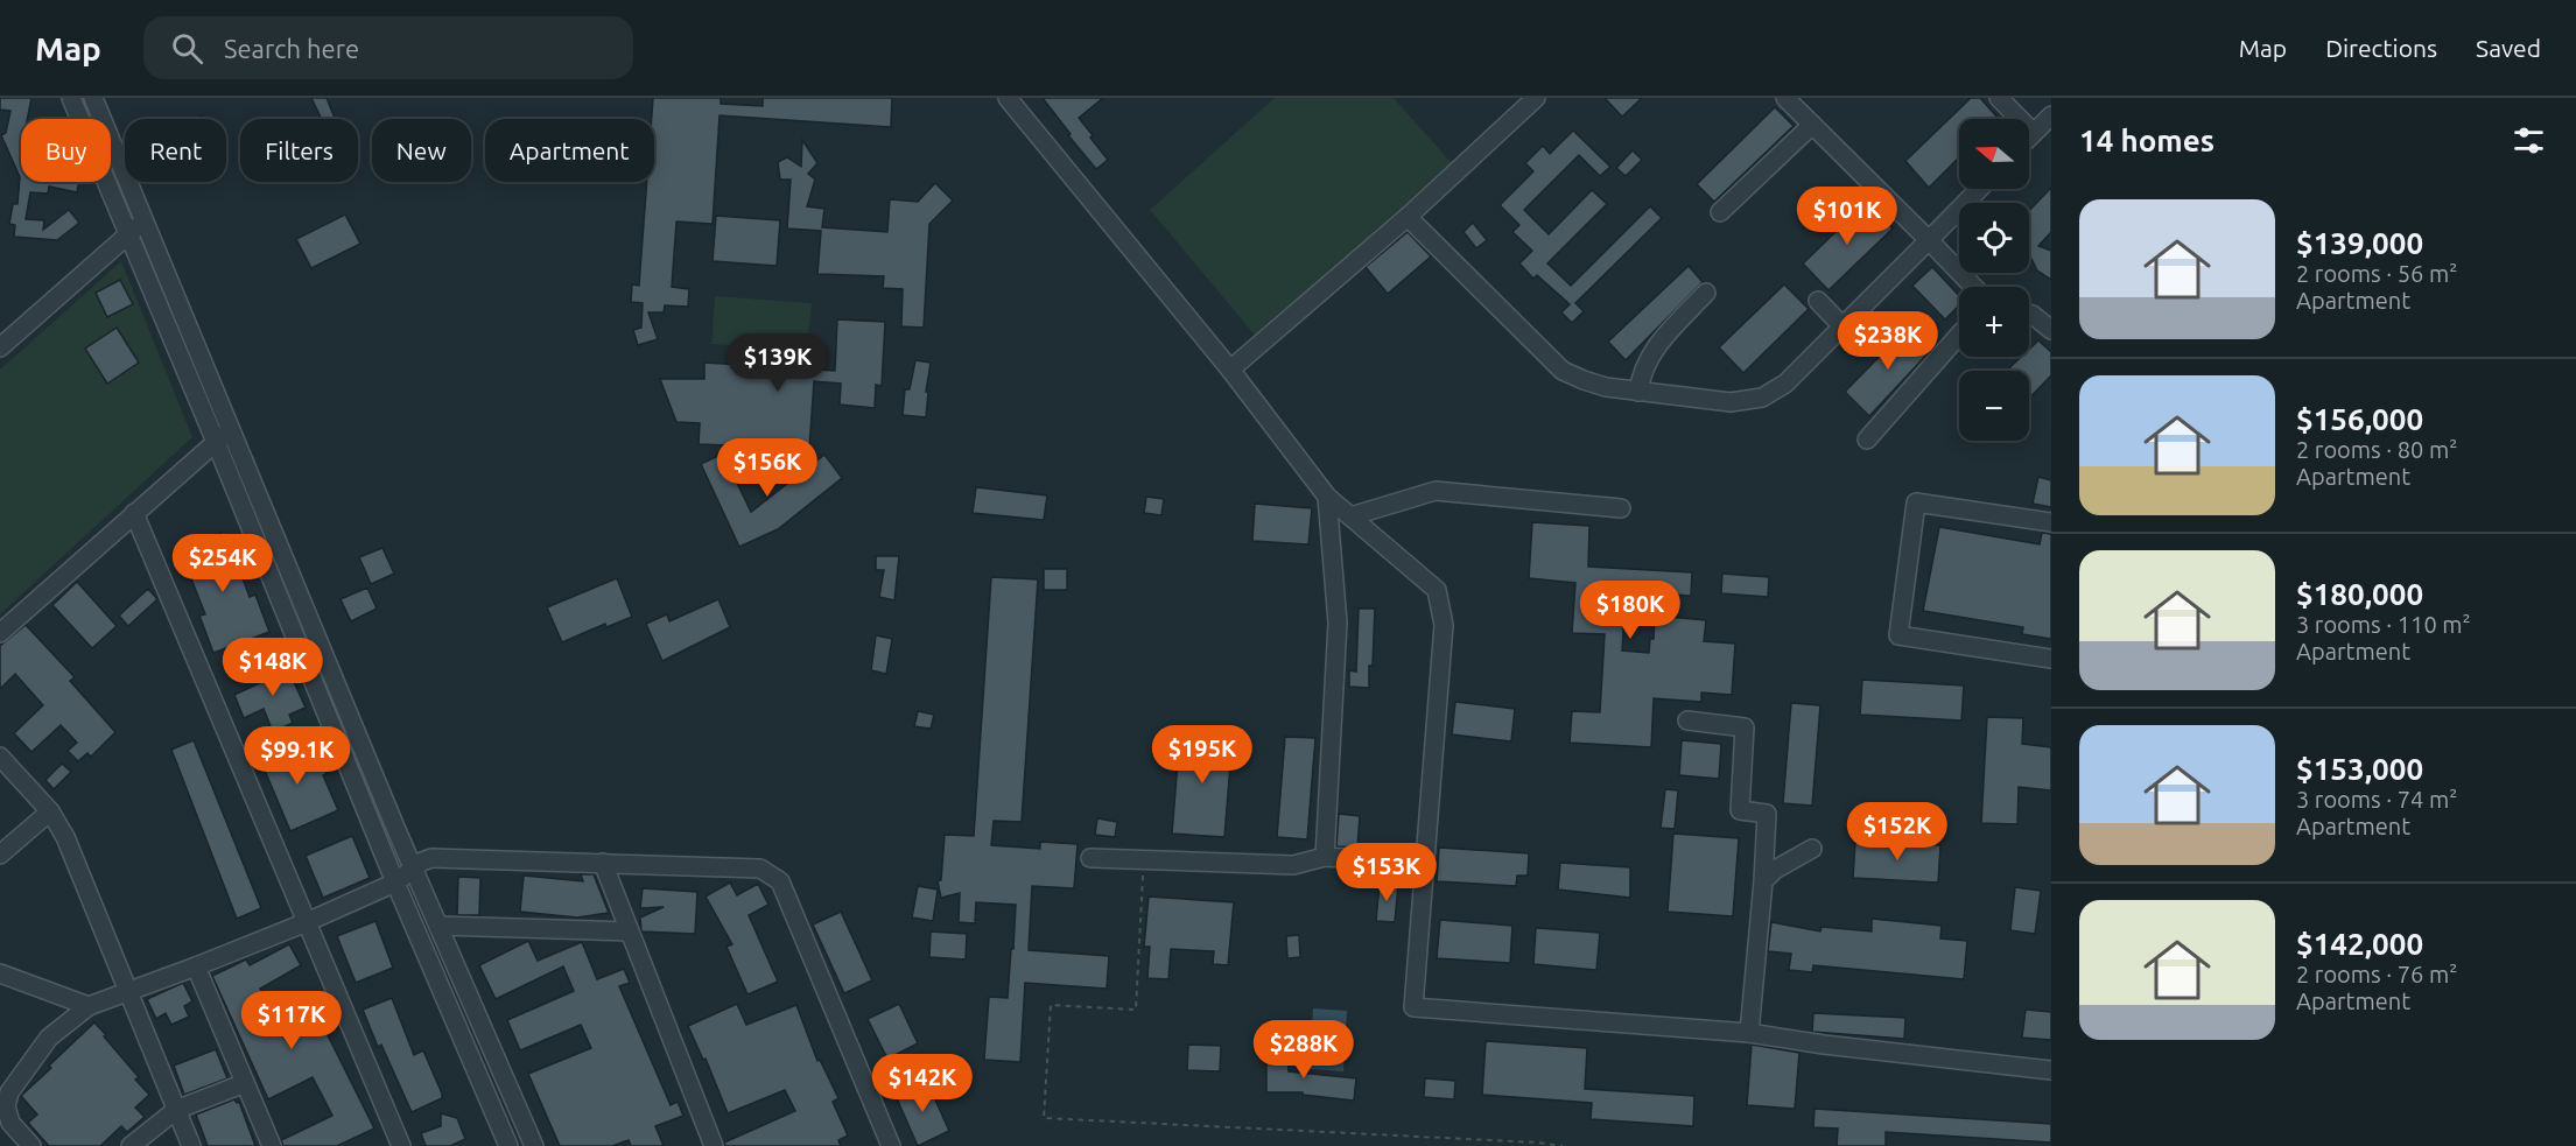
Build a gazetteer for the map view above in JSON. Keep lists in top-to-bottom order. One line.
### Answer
{"north":"left","page":{"header":"Map","search":"Search here","nav":["Map","Directions","Saved"],"heading":"14 homes","map_buttons":["+","−"],"chip":["Buy","Rent","Filters","New","Apartment"],"list":[{"name":"$139,000","note":"2 rooms · 56 m² · Apartment"},{"name":"$156,000","note":"2 rooms · 80 m² · Apartment"},{"name":"$180,000","note":"3 rooms · 110 m² · Apartment"},{"name":"$153,000","note":"3 rooms · 74 m² · Apartment"},{"name":"$142,000","note":"2 rooms · 76 m² · Apartment"}],"price":["$101K","$238K","$139K","$156K","$254K","$180K","$148K","$195K","$99.1K","$152K","$153K","$117K","$288K","$142K"]}}
